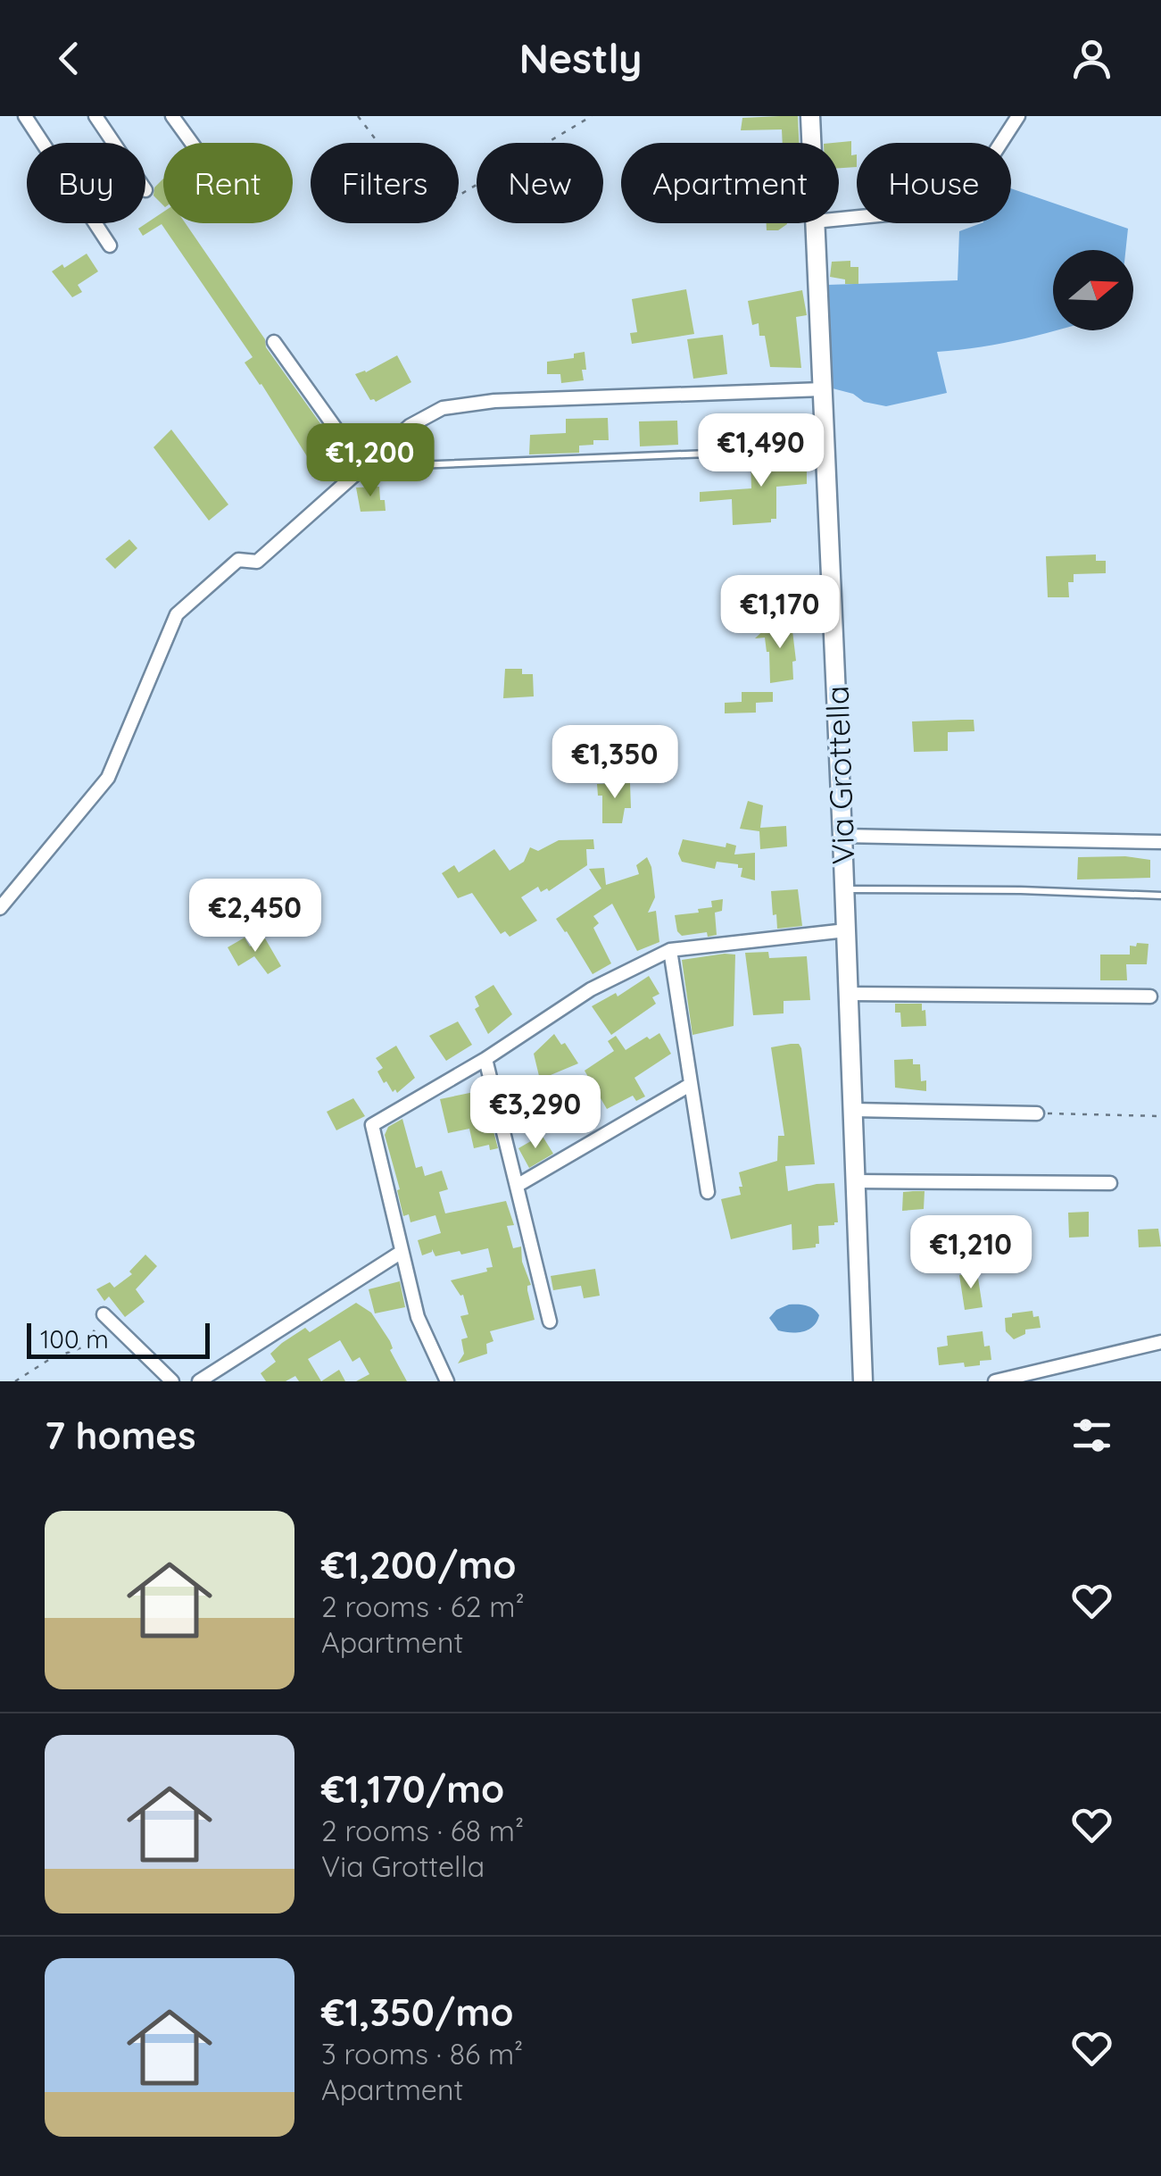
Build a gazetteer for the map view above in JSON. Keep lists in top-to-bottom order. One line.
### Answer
{"streets":{"street":["Via Grottella"]},"scale_bar":"100 m","north":"right","page":{"header":"Nestly","chip":["Buy","Rent","Filters","New","Apartment","House"],"price":["€1,490","€1,200","€1,170","€1,350","€2,450","€3,290","€1,210"],"scale":"100 m","heading":"7 homes","list":[{"name":"€1,200/mo","note":"2 rooms · 62 m² · Apartment"},{"name":"€1,170/mo","note":"2 rooms · 68 m² · Via Grottella"},{"name":"€1,350/mo","note":"3 rooms · 86 m² · Apartment"}]}}
